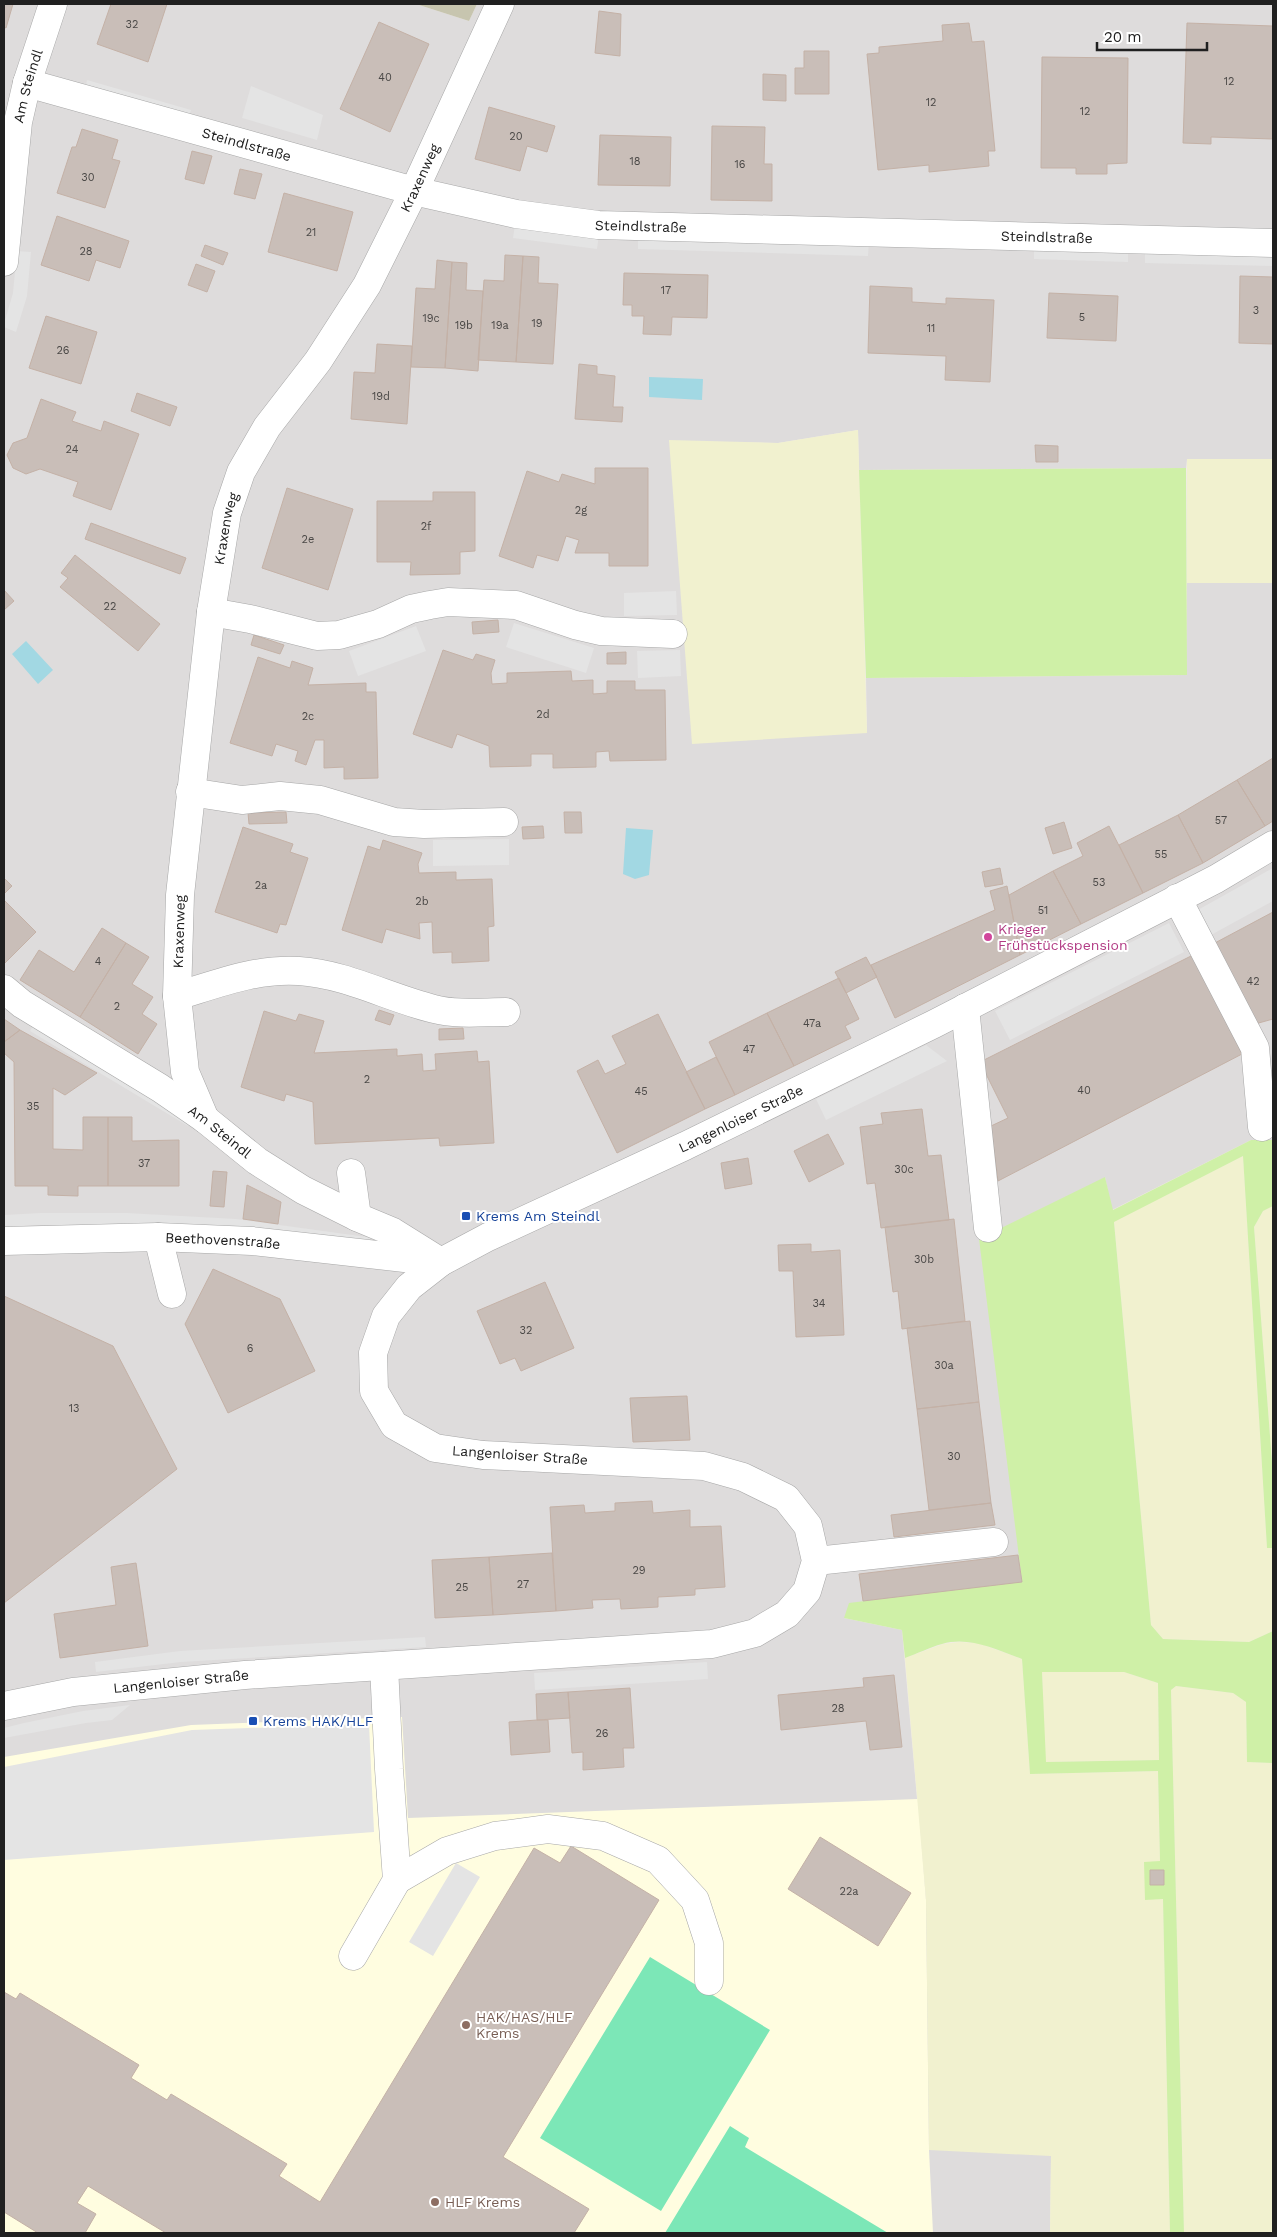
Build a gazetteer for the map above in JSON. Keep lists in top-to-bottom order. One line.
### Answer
{"streets":{"street":["Am Steindl","Steindlstraße","Kraxenweg","Langenloiser Straße","Beethovenstraße"]},"crossings":[["Am Steindl","Steindlstraße"],["Am Steindl","Kraxenweg"],["Am Steindl","Langenloiser Straße"],["Am Steindl","Beethovenstraße"],["Steindlstraße","Kraxenweg"],["Langenloiser Straße","Beethovenstraße"]],"places":{"other":["Krieger Frühstückspension","HAK/HAS/HLF Krems","HLF Krems"],"transit":["Krems Am Steindl","Krems HAK/HLF"]},"house_numbers":["32","40","12","12","12","20","18","16","30","21","28","17","3","5","19c","19","19b","19a","11","26","19d","24","2g","2f","2e","22","2d","2c","57","55","53","2a","2b","51","4","42","2","47a","47","2","40","45","35","37","30c","30b","34","32","6","30a","13","30","29","27","25","28","26","22a"],"scale_bar":"20 m"}
